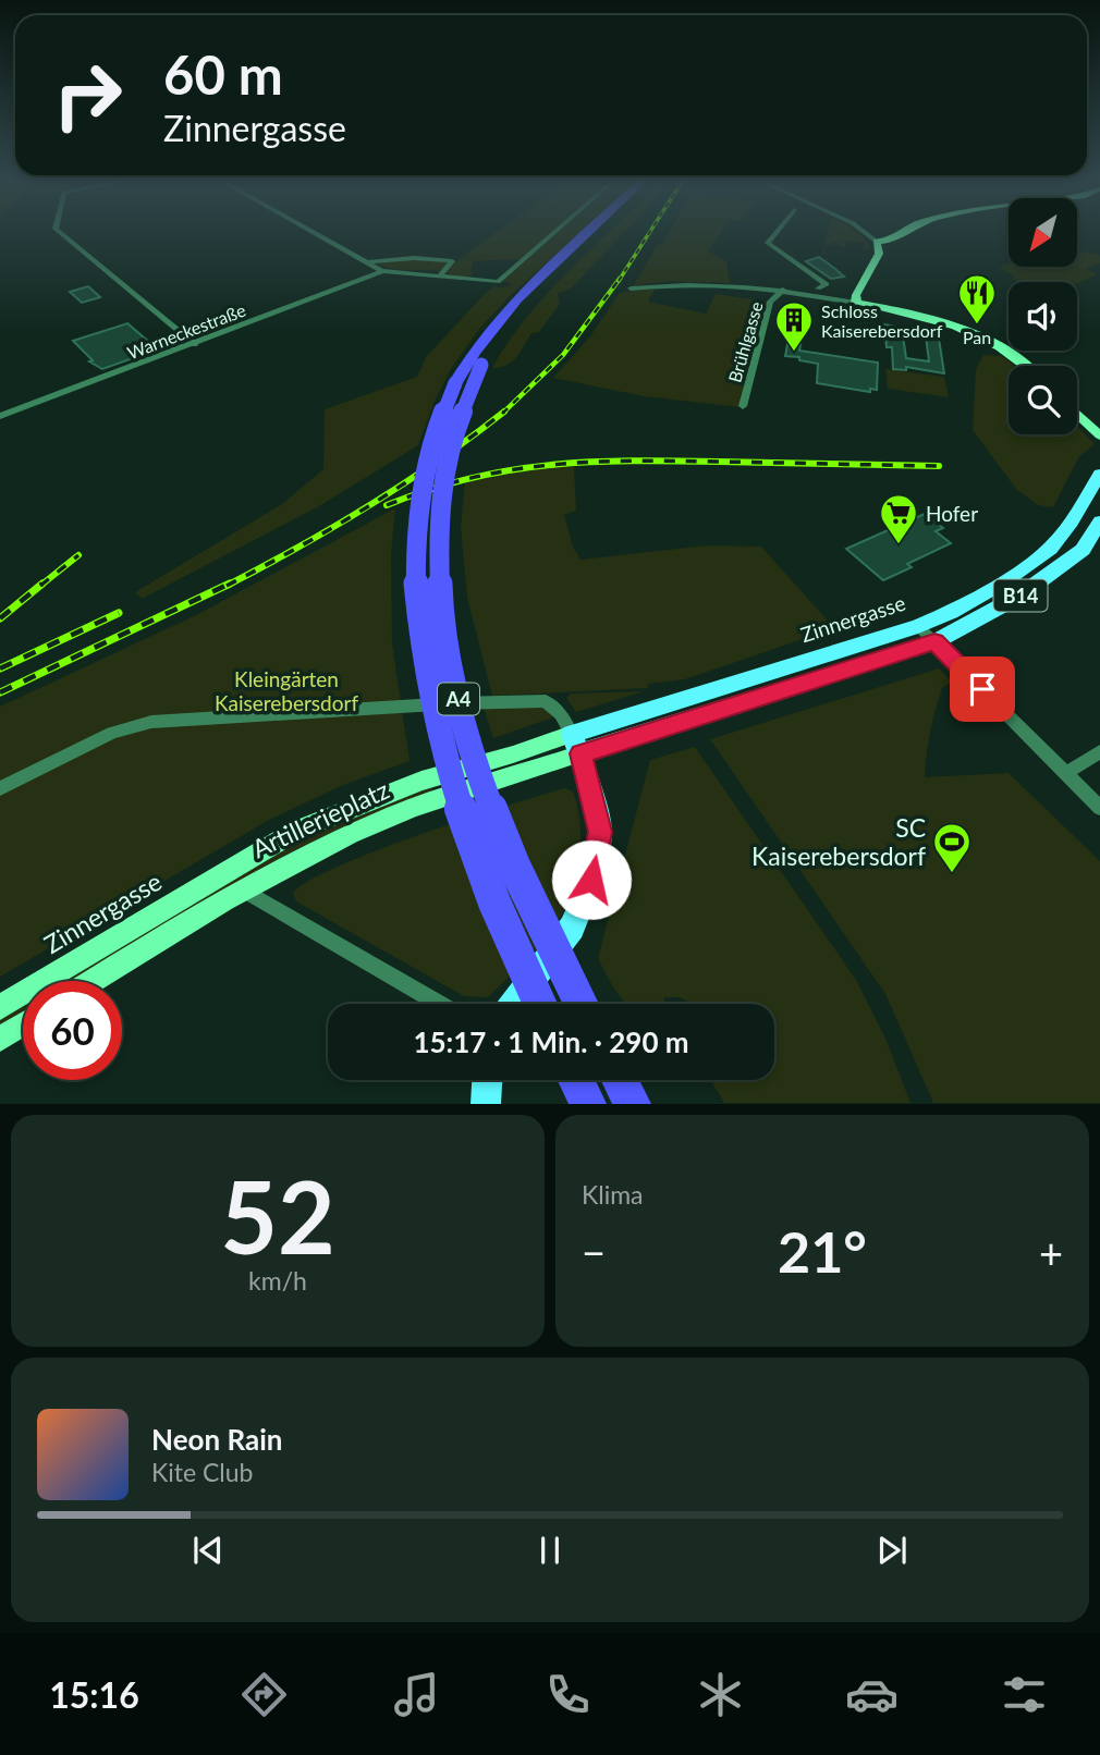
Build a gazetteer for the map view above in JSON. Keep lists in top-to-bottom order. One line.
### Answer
{"streets":{"highway":["A4"],"main road":["B14","Zinnergasse"],"street":["Warneckestraße","Brühlgasse","Artillerieplatz"]},"crossings":[["B14","Zinnergasse"],["B14","Artillerieplatz"],["Zinnergasse","Artillerieplatz"]],"parks":["Kleingärten Kaiserebersdorf"],"places":{"restaurant":["Pan"],"building":["Schloss Kaiserebersdorf"],"supermarket":["Hofer"],"sports":["SC Kaiserebersdorf"]},"north":"bottom left","page":{"turn":["60 m","Zinnergasse"],"limit":"60","trip":"15:17 · 1 Min. · 290 m","tile":[["52","km/h"],"Klima"],"heat":["−","21°","+"],"song":["Neon Rain","Kite Club"],"tabs":"15:16"}}
